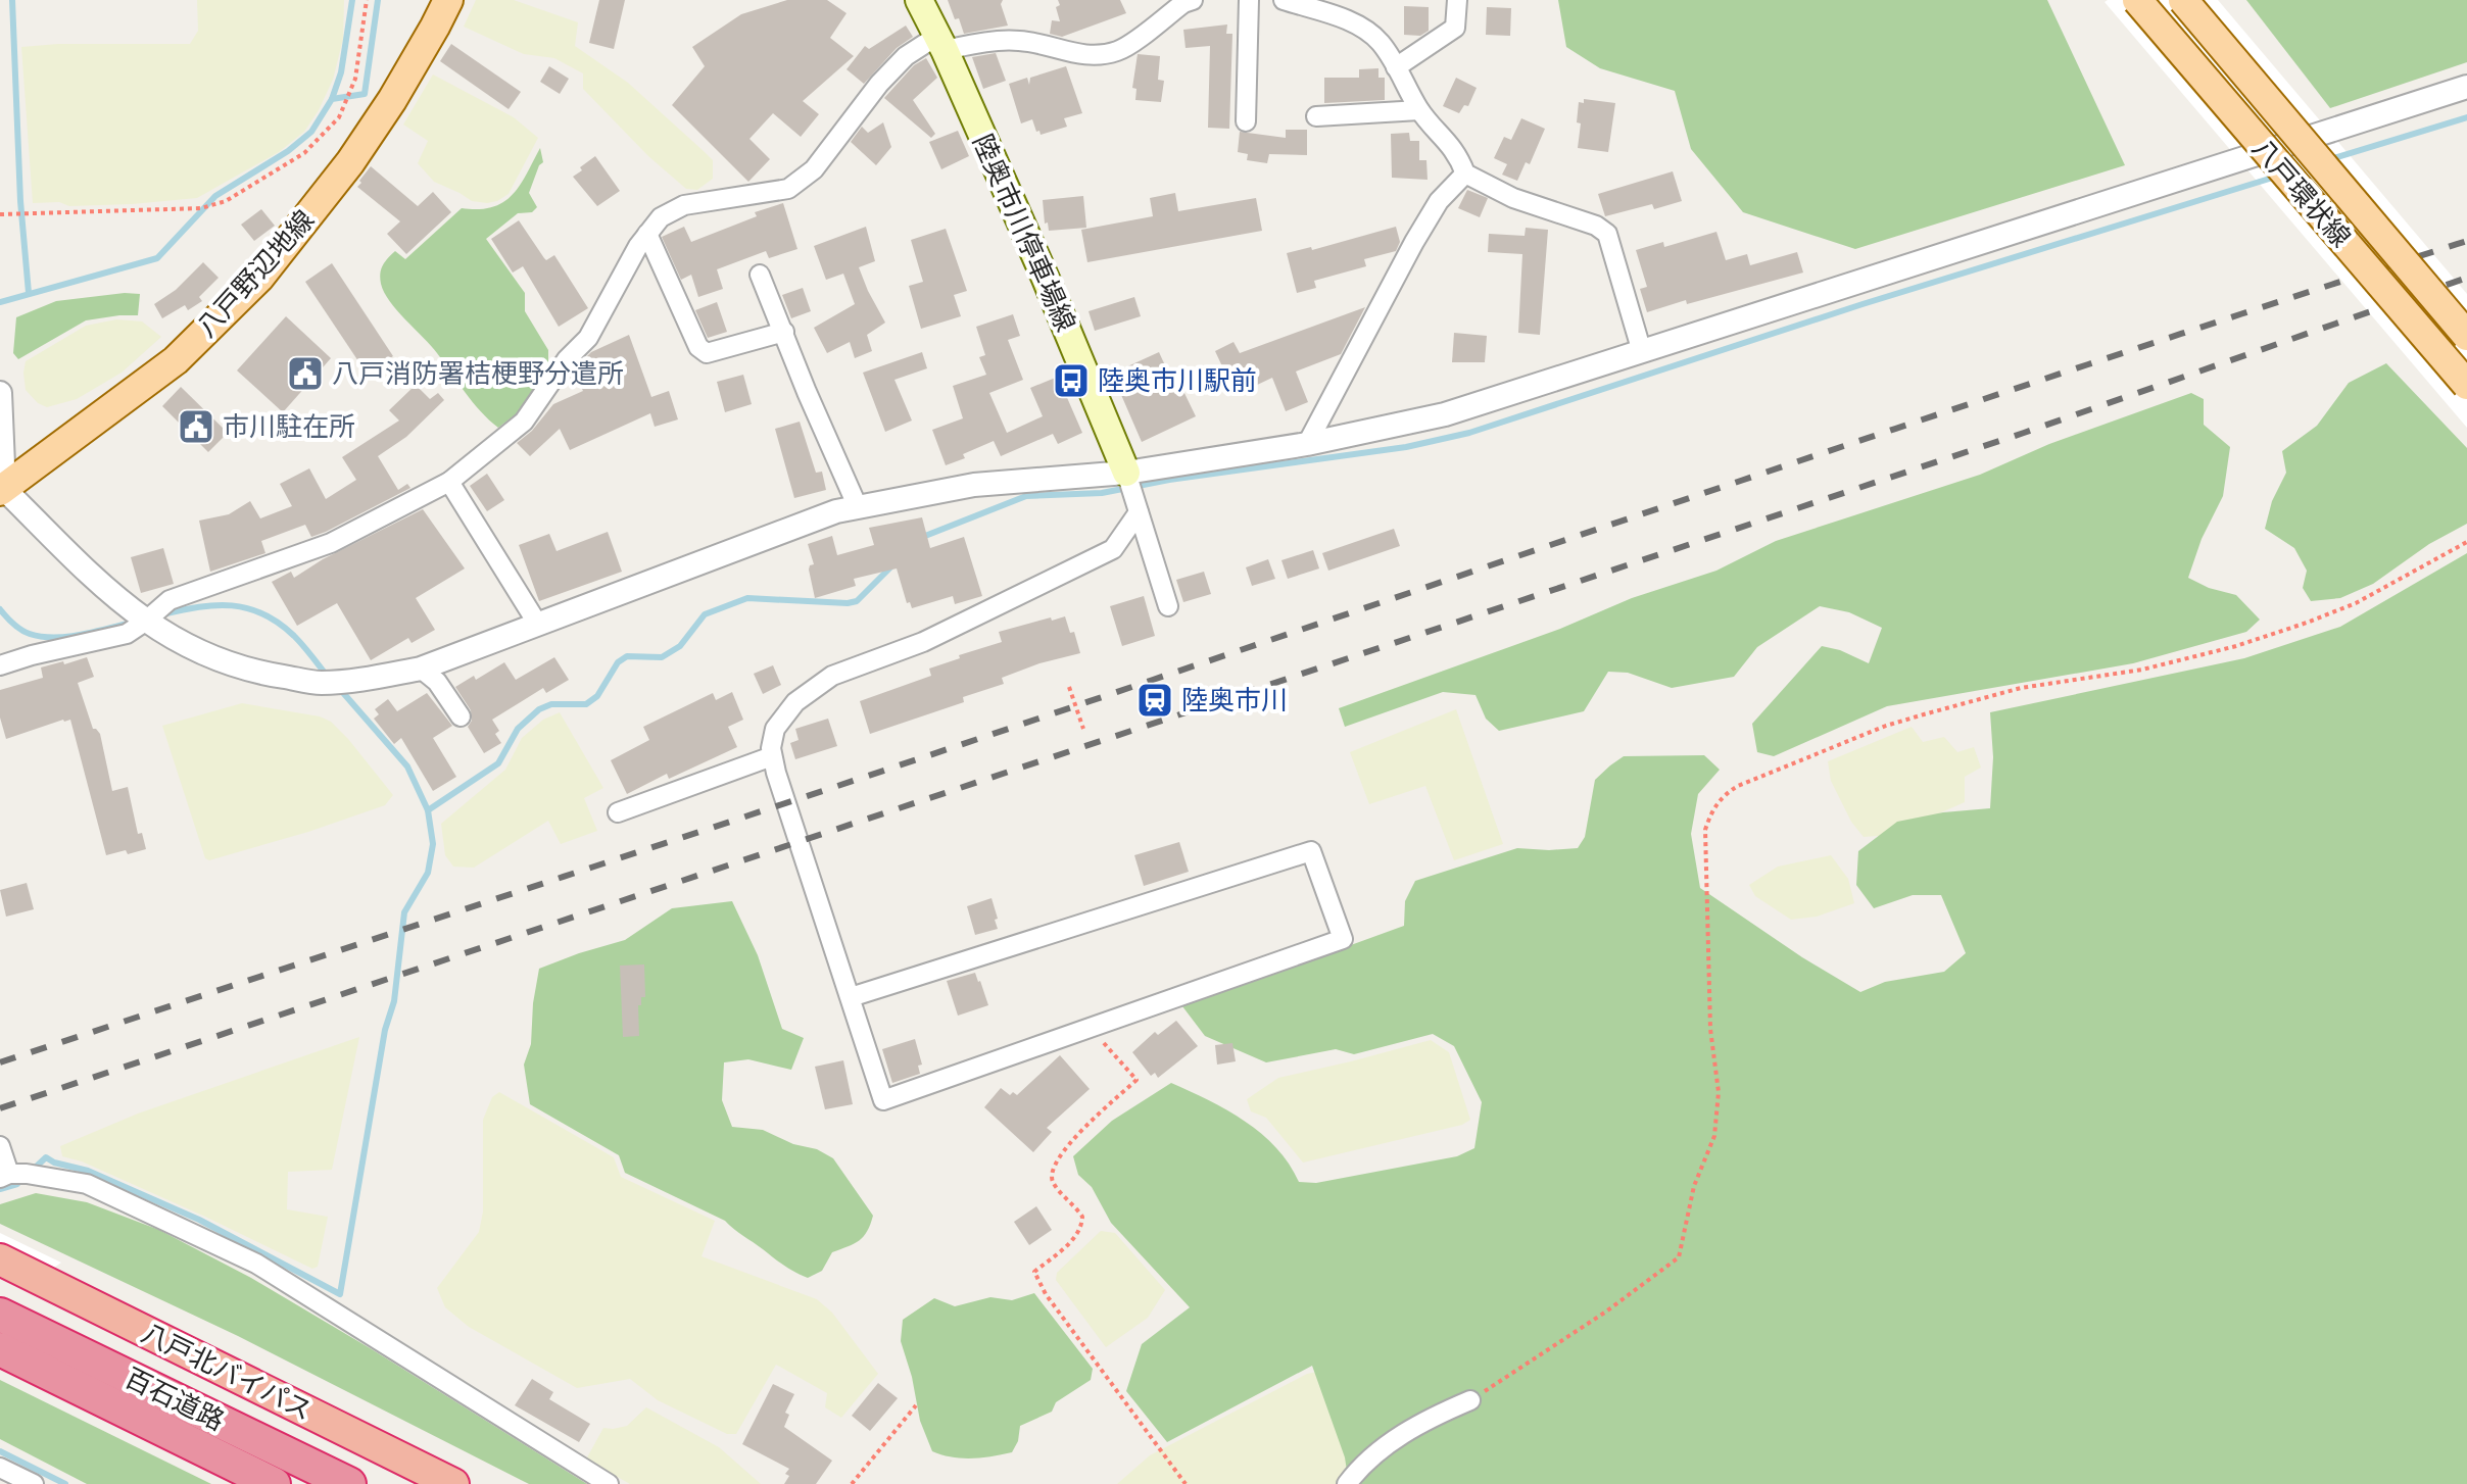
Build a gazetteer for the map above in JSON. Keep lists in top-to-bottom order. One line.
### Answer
{"streets":{"highway":["八戸北バイパス","百石道路"],"main road":["八戸環状線","陸奥市川停車場線","八戸野辺地線"]},"places":{"public building":["八戸消防署桔梗野分遣所","市川駐在所"],"bus stop":["陸奥市川駅前"],"station":["陸奥市川"]}}
